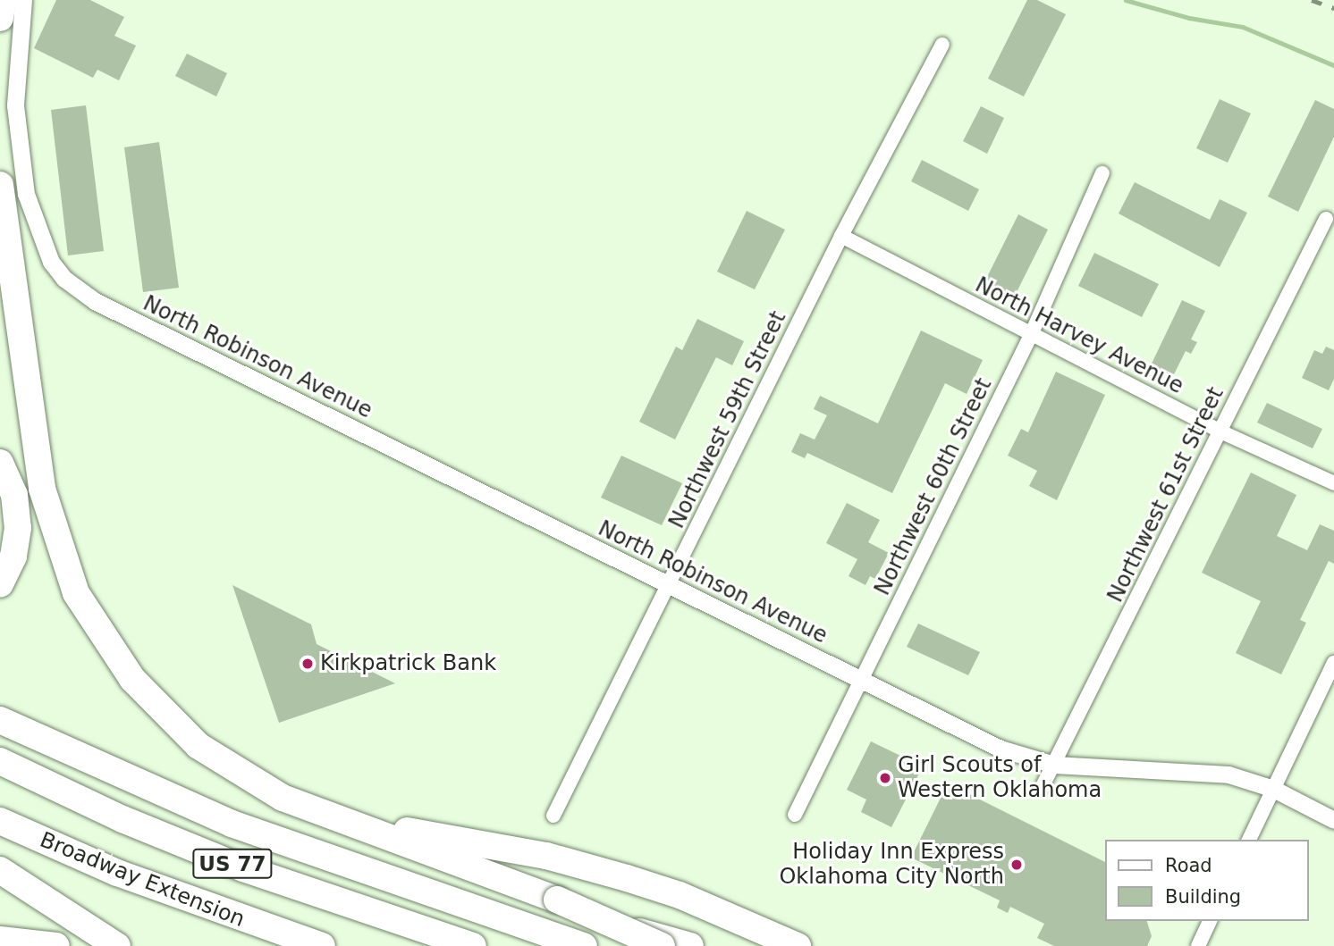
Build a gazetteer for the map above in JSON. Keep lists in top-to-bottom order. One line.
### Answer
{"streets":{"highway":["US 77","Broadway Extension"],"street":["North Harvey Avenue","North Robinson Avenue","Northwest 59th Street","Northwest 60th Street","Northwest 61st Street"]},"crossings":[["North Harvey Avenue","Northwest 59th Street"],["North Harvey Avenue","Northwest 60th Street"],["North Harvey Avenue","Northwest 61st Street"],["North Robinson Avenue","Northwest 59th Street"],["North Robinson Avenue","Northwest 60th Street"],["North Robinson Avenue","Northwest 61st Street"]],"places":["Kirkpatrick Bank","Girl Scouts of Western Oklahoma","Holiday Inn Express Oklahoma City North"],"legend":["Road","Building"]}
